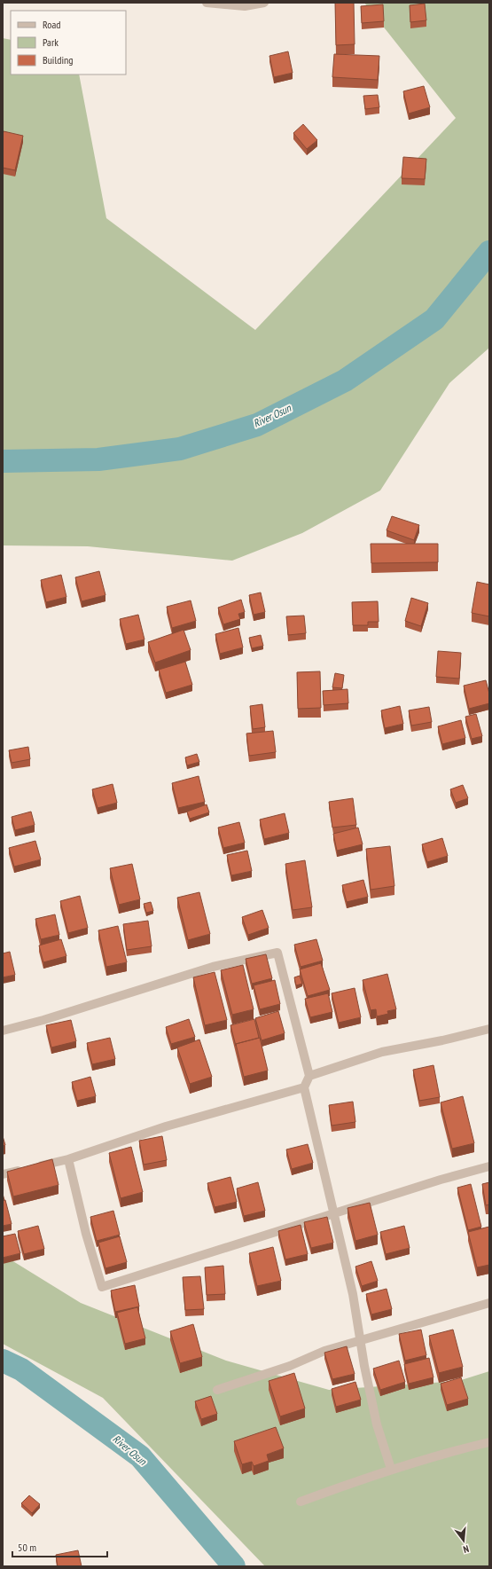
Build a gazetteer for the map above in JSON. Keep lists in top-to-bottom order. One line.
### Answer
{"water":["River Osun"],"legend":["Road","Park","Building"],"scale_bar":"50 m","north":"bottom"}
